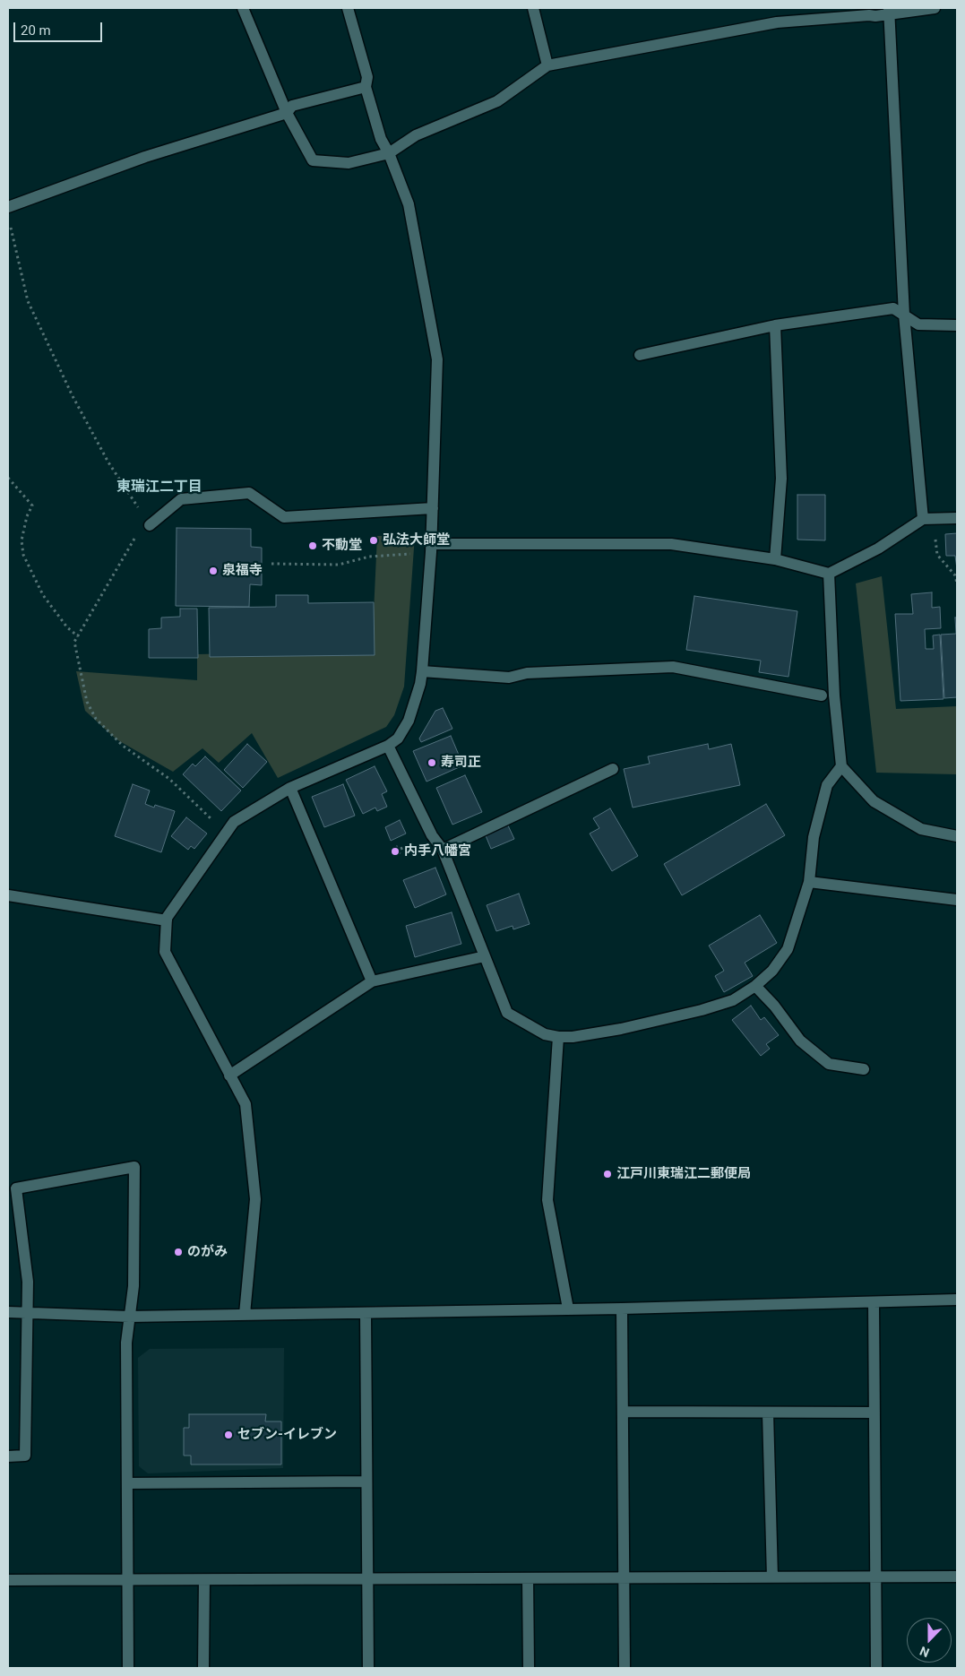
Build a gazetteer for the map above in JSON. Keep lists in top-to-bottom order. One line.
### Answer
{"districts":["東瑞江二丁目"],"places":["弘法大師堂","不動堂","泉福寺","寿司正","内手八幡宮","江戸川東瑞江二郵便局","のがみ","セブン-イレブン"],"scale_bar":"20 m","north":"bottom"}
